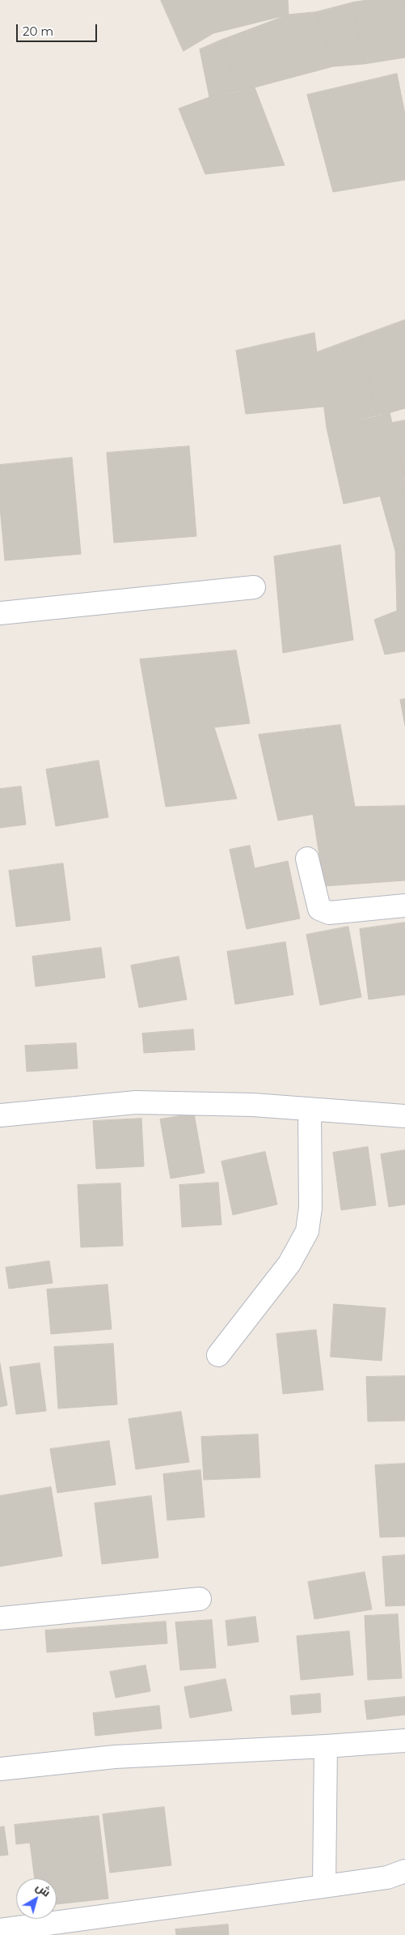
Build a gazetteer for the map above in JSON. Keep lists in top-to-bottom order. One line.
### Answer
{"scale_bar":"20 m","north":"top right"}
